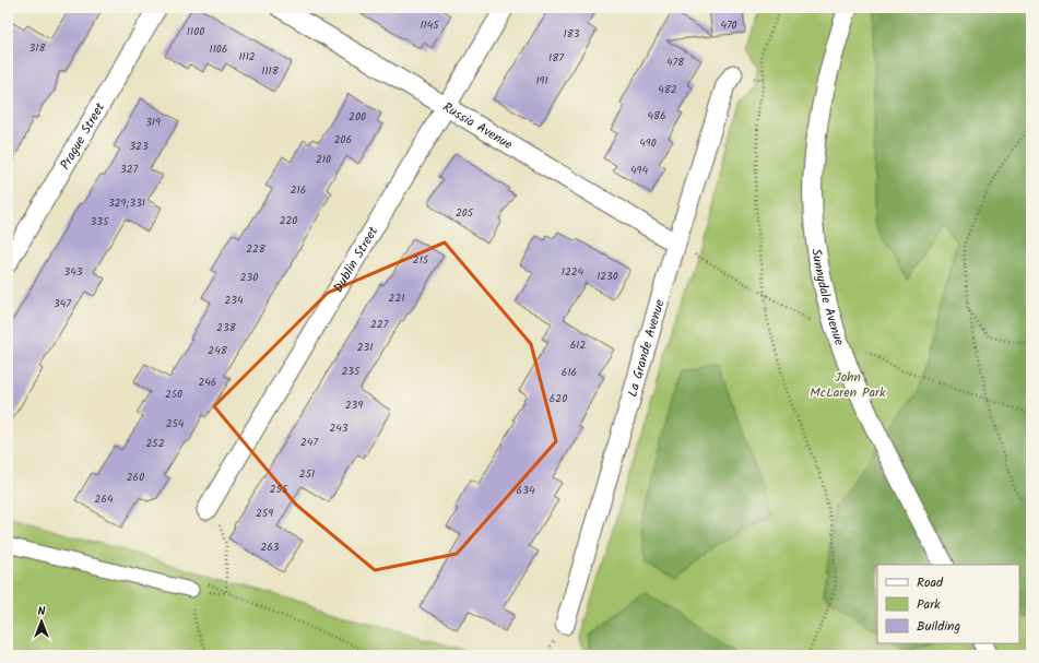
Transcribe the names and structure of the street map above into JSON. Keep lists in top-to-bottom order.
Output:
{
  "streets": {
    "street": [
      "Russia Avenue",
      "Prague Street",
      "Dublin Street",
      "Sunnydale Avenue",
      "La Grande Avenue"
    ]
  },
  "crossings": [
    ["Russia Avenue", "Dublin Street"],
    ["Russia Avenue", "La Grande Avenue"]
  ],
  "parks": ["John McLaren Park"],
  "house_numbers": [
    "1145",
    "470",
    "1100",
    "183",
    "318",
    "1106",
    "1112",
    "187",
    "478",
    "1118",
    "191",
    "482",
    "486",
    "200",
    "319",
    "206",
    "490",
    "323",
    "210",
    "327",
    "494",
    "216",
    "329;331",
    "205",
    "220",
    "335",
    "228",
    "215",
    "343",
    "1224",
    "1230",
    "230",
    "221",
    "234",
    "347",
    "227",
    "238",
    "612",
    "231",
    "248",
    "235",
    "616",
    "246",
    "250",
    "620",
    "239",
    "254",
    "243",
    "247",
    "252",
    "251",
    "260",
    "255",
    "634",
    "264",
    "259",
    "263"
  ],
  "legend": ["Road", "Park", "Building"],
  "north": "top"
}
